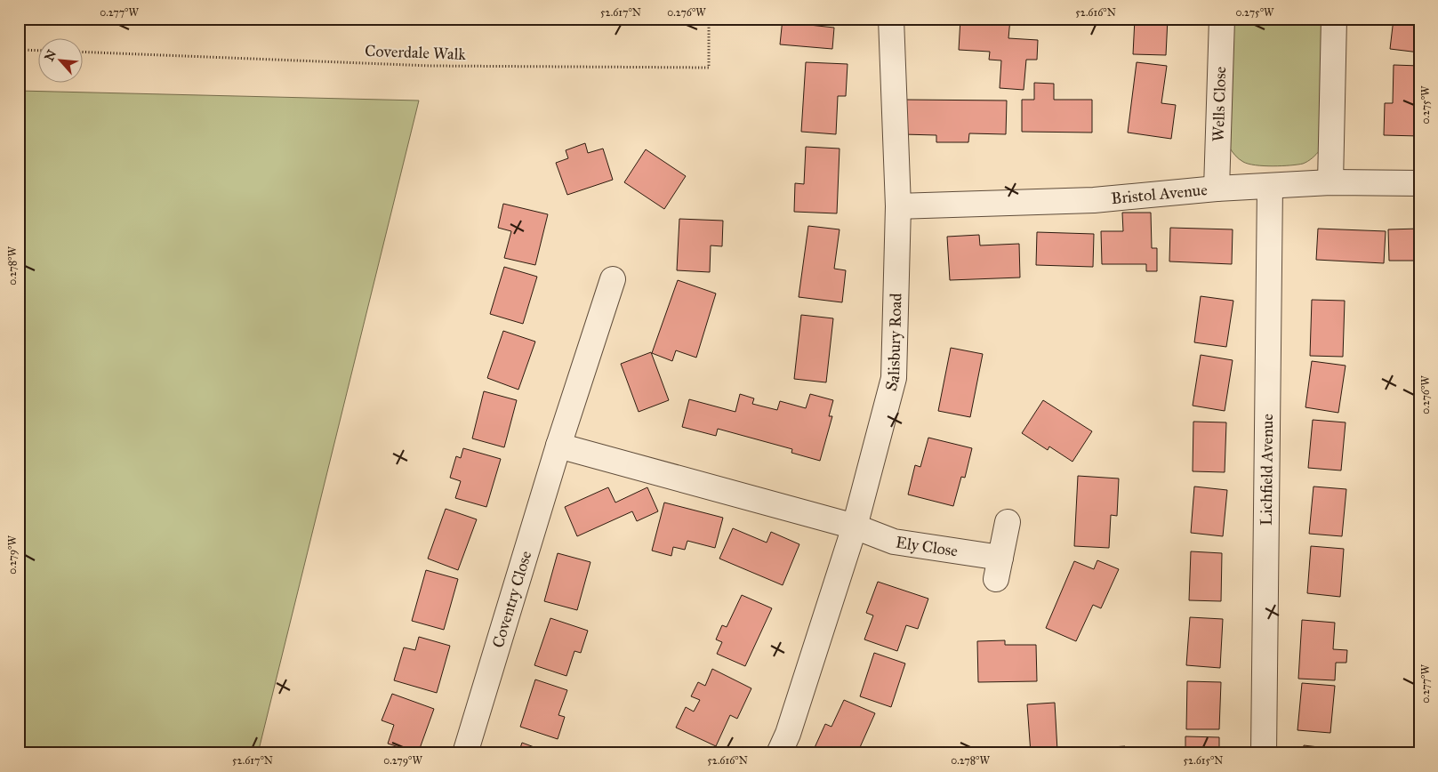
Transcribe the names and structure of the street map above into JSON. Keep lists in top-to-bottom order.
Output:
{
  "streets": {
    "street": [
      "Wells Close",
      "Bristol Avenue",
      "Salisbury Road",
      "Lichfield Avenue",
      "Ely Close",
      "Coventry Close"
    ],
    "path": ["Coverdale Walk"]
  },
  "crossings": [
    ["Wells Close", "Bristol Avenue"],
    ["Bristol Avenue", "Salisbury Road"],
    ["Bristol Avenue", "Lichfield Avenue"],
    ["Salisbury Road", "Ely Close"]
  ],
  "north": "top left",
  "coordinates": [
    "0.277°W",
    "52.617°N",
    "0.276°W",
    "52.616°N",
    "0.275°W",
    "0.278°W",
    "0.279°W",
    "52.615°N"
  ]
}
